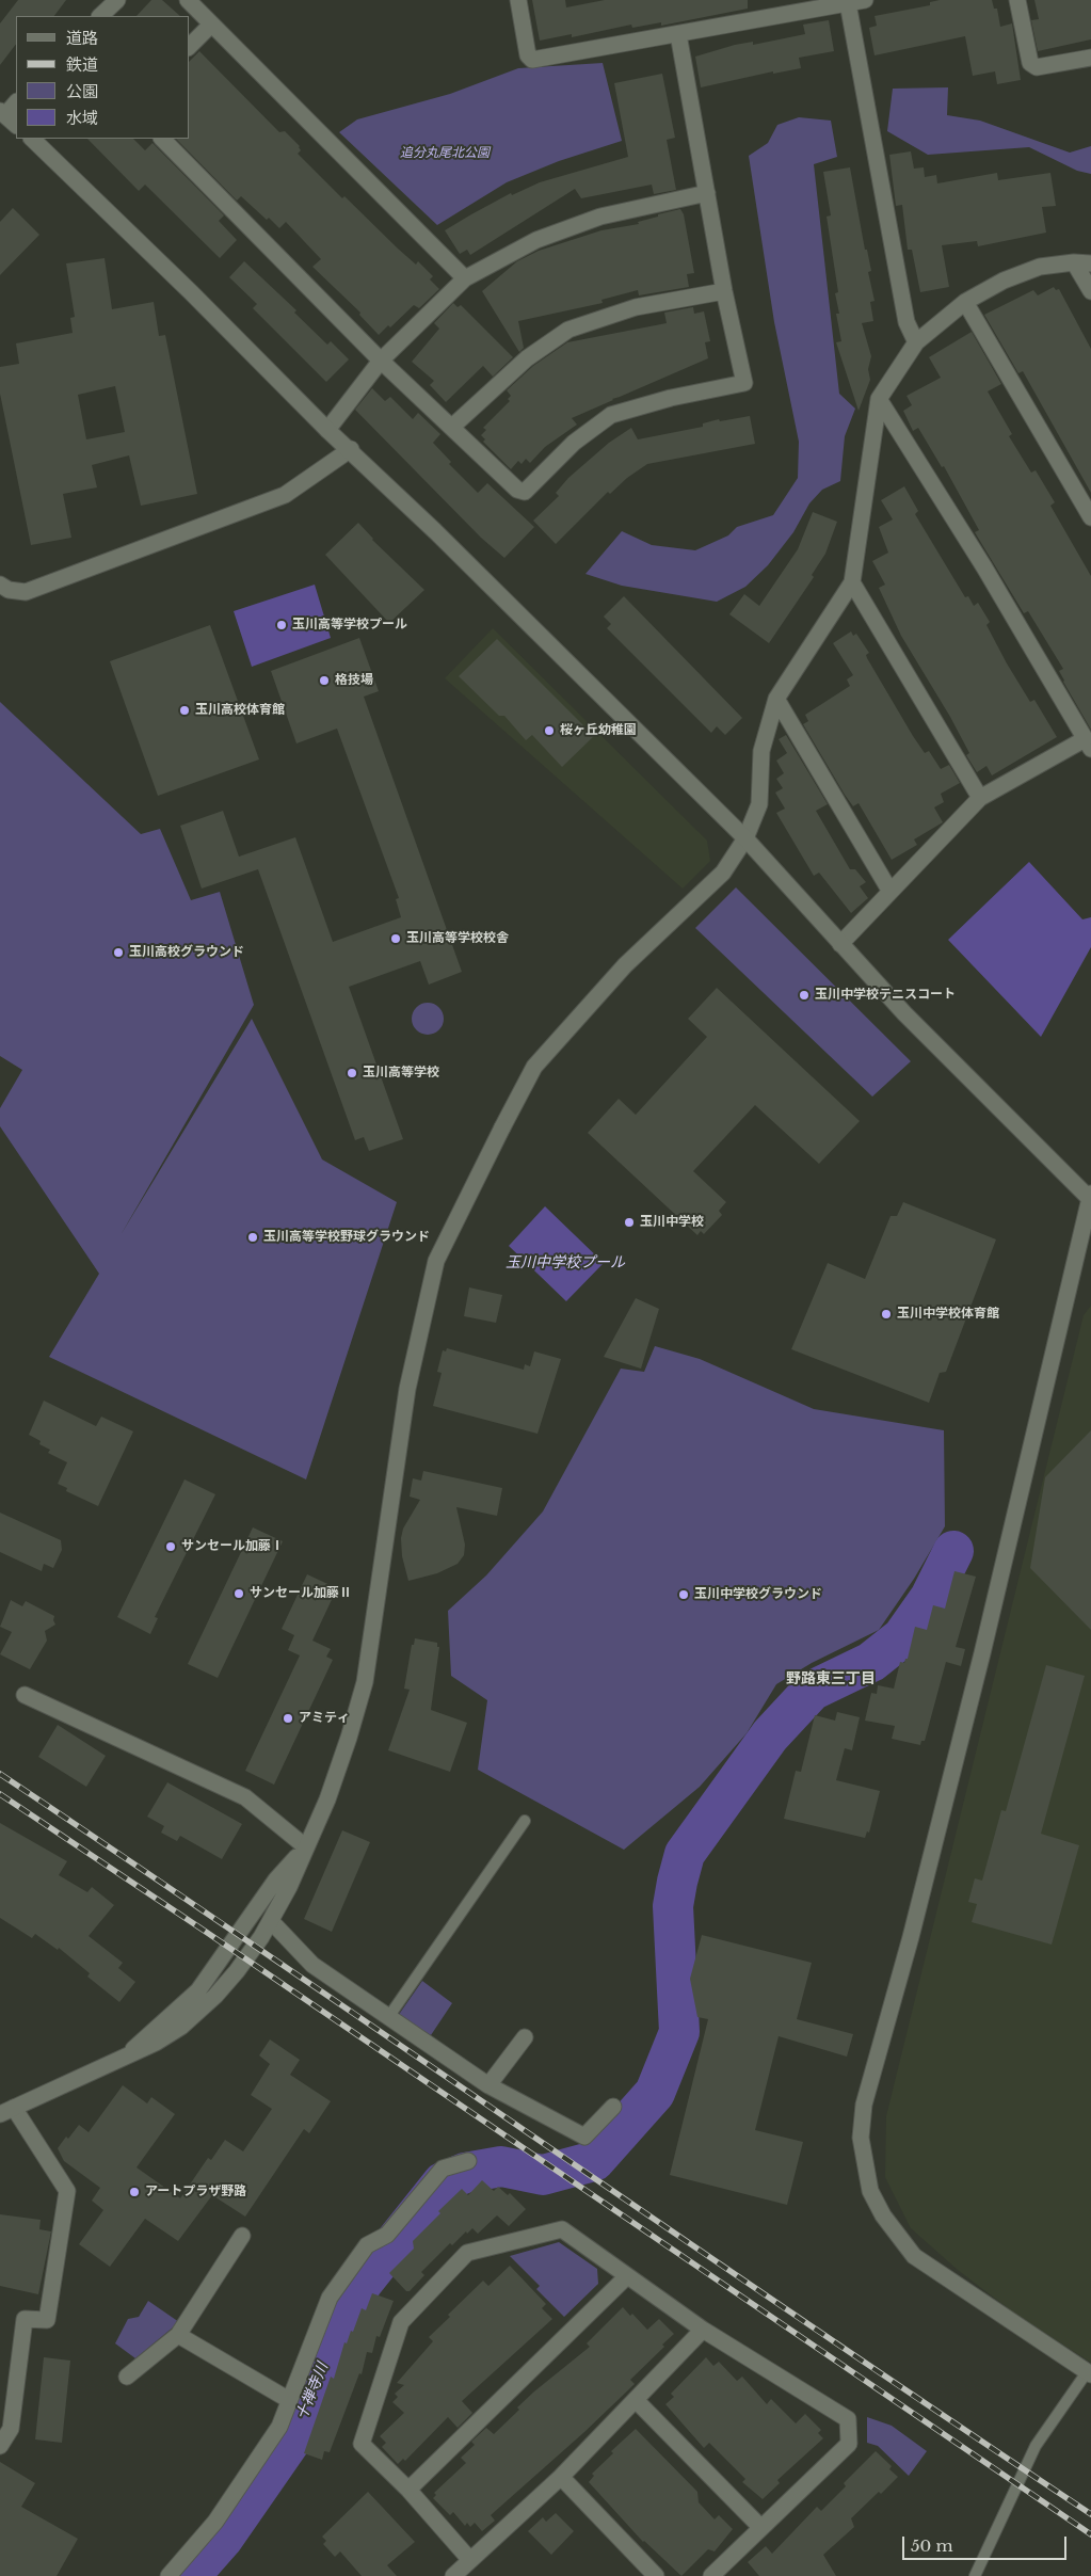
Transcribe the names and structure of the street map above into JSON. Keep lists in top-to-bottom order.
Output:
{
  "districts": ["野路東三丁目"],
  "water": ["玉川中学校プール", "十禅寺川"],
  "parks": ["追分丸尾北公園"],
  "places": [
    "玉川高等学校プール",
    "格技場",
    "玉川高校体育館",
    "桜ヶ丘幼稚園",
    "玉川高等学校校舎",
    "玉川高校グラウンド",
    "玉川中学校テニスコート",
    "玉川高等学校",
    "玉川中学校",
    "玉川高等学校野球グラウンド",
    "玉川中学校体育館",
    "サンセール加藤Ⅰ",
    "サンセール加藤Ⅱ",
    "玉川中学校グラウンド",
    "アミティ",
    "アートプラザ野路"
  ],
  "legend": [
    "道路",
    "鉄道",
    "公園",
    "水域"
  ],
  "scale_bar": "50 m"
}
